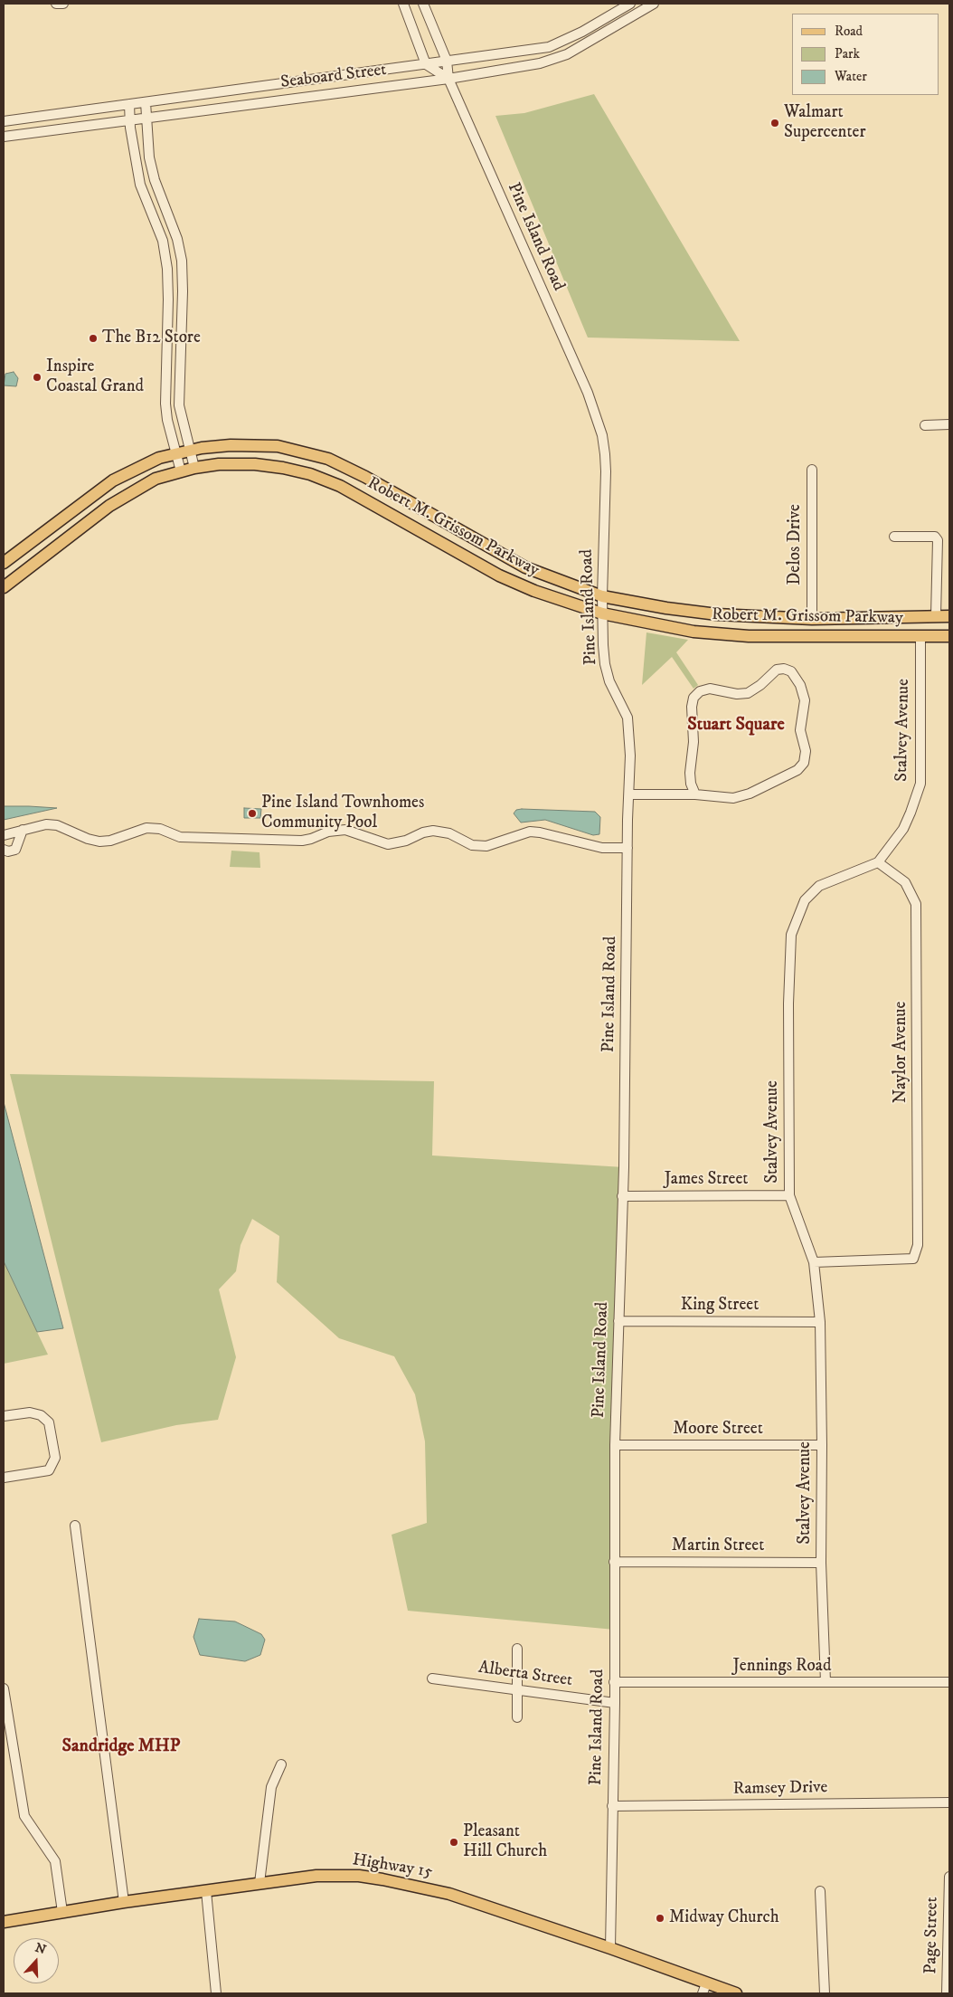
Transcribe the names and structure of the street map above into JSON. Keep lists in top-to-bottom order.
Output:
{
  "streets": {
    "main road": ["Robert M. Grissom Parkway", "Highway 15"],
    "street": [
      "Seaboard Street",
      "Pine Island Road",
      "Delos Drive",
      "Stalvey Avenue",
      "Naylor Avenue",
      "James Street",
      "King Street",
      "Moore Street",
      "Martin Street",
      "Jennings Road",
      "Alberta Street",
      "Ramsey Drive",
      "Page Street"
    ]
  },
  "crossings": [
    ["Seaboard Street", "Pine Island Road"],
    ["Pine Island Road", "Robert M. Grissom Parkway"],
    ["Pine Island Road", "James Street"],
    ["Pine Island Road", "King Street"],
    ["Pine Island Road", "Moore Street"],
    ["Pine Island Road", "Martin Street"],
    ["Pine Island Road", "Jennings Road"],
    ["Pine Island Road", "Alberta Street"],
    ["Pine Island Road", "Ramsey Drive"],
    ["Pine Island Road", "Highway 15"],
    ["Robert M. Grissom Parkway", "Delos Drive"],
    ["Robert M. Grissom Parkway", "Stalvey Avenue"],
    ["Stalvey Avenue", "Naylor Avenue"],
    ["Stalvey Avenue", "James Street"],
    ["Stalvey Avenue", "King Street"],
    ["Stalvey Avenue", "Moore Street"],
    ["Stalvey Avenue", "Martin Street"],
    ["Stalvey Avenue", "Jennings Road"]
  ],
  "districts": ["Stuart Square", "Sandridge MHP"],
  "places": [
    "Walmart Supercenter",
    "The B12 Store",
    "Inspire Coastal Grand",
    "Pine Island Townhomes Community Pool",
    "Pleasant Hill Church",
    "Midway Church"
  ],
  "legend": ["Road", "Park", "Water"],
  "north": "top"
}
